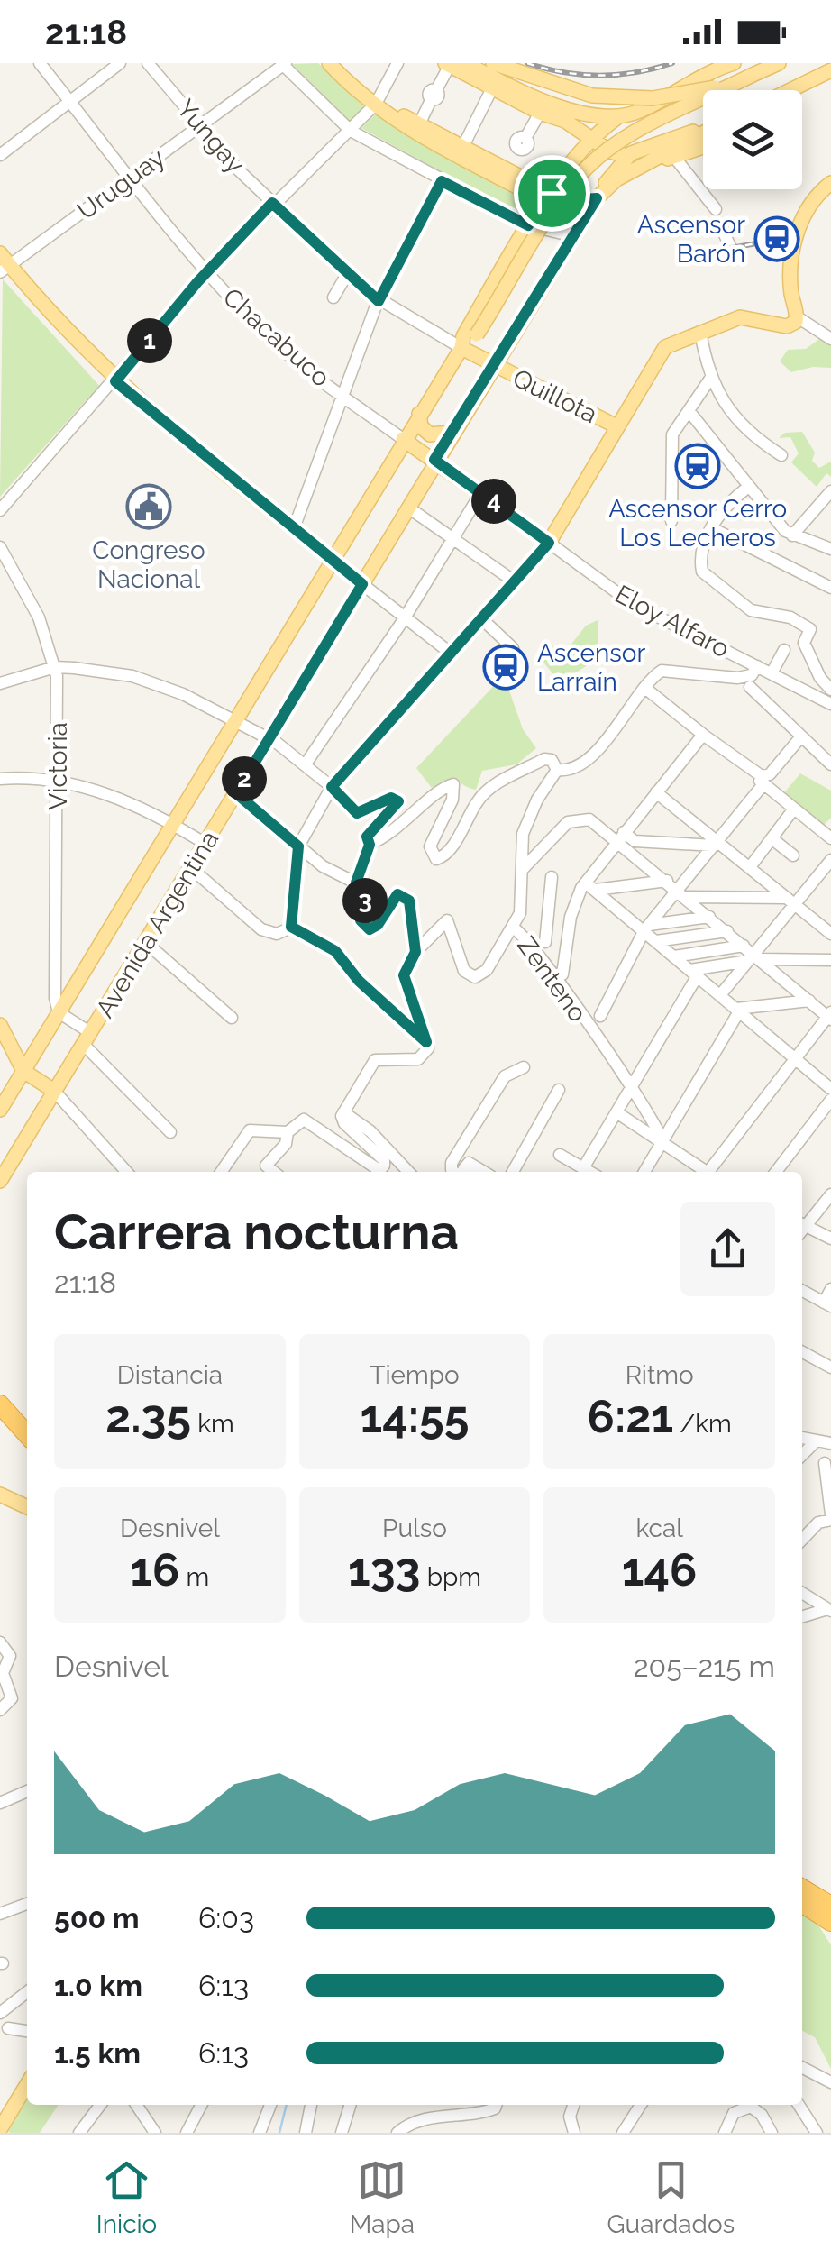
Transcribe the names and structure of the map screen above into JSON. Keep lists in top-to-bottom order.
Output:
{
  "streets": {
    "main road": [
      "Yungay",
      "Chacabuco",
      "Quillota",
      "Eloy Alfaro",
      "Avenida Argentina"
    ],
    "street": ["Uruguay", "Victoria", "Zenteno"]
  },
  "crossings": [
    ["Yungay", "Uruguay"],
    ["Yungay", "Quillota"],
    ["Yungay", "Avenida Argentina"],
    ["Uruguay", "Chacabuco"],
    ["Chacabuco", "Eloy Alfaro"],
    ["Chacabuco", "Avenida Argentina"],
    ["Quillota", "Avenida Argentina"],
    ["Eloy Alfaro", "Avenida Argentina"],
    ["Victoria", "Avenida Argentina"]
  ],
  "places": {
    "station": ["Ascensor Barón", "Ascensor Cerro Los Lecheros", "Ascensor Larraín"],
    "public building": ["Congreso Nacional"]
  },
  "page": {
    "status": "21:18",
    "pins": [
      "1",
      "4",
      "2",
      "3"
    ],
    "heading": ["Carrera nocturna", "21:18"],
    "stats": [
      ["Distancia", "2.35 km"],
      ["Tiempo", "14:55"],
      ["Ritmo", "6:21 /km"],
      ["Desnivel", "16 m"],
      ["Pulso", "133 bpm"],
      ["kcal", "146"]
    ],
    "chart": ["Desnivel", "205–215 m"],
    "list": [
      {
        "name": "500 m",
        "note": "6:03"
      },
      {
        "name": "1.0 km",
        "note": "6:13"
      },
      {
        "name": "1.5 km",
        "note": "6:13"
      }
    ],
    "tabs": ["Inicio", "Mapa", "Guardados"]
  }
}
